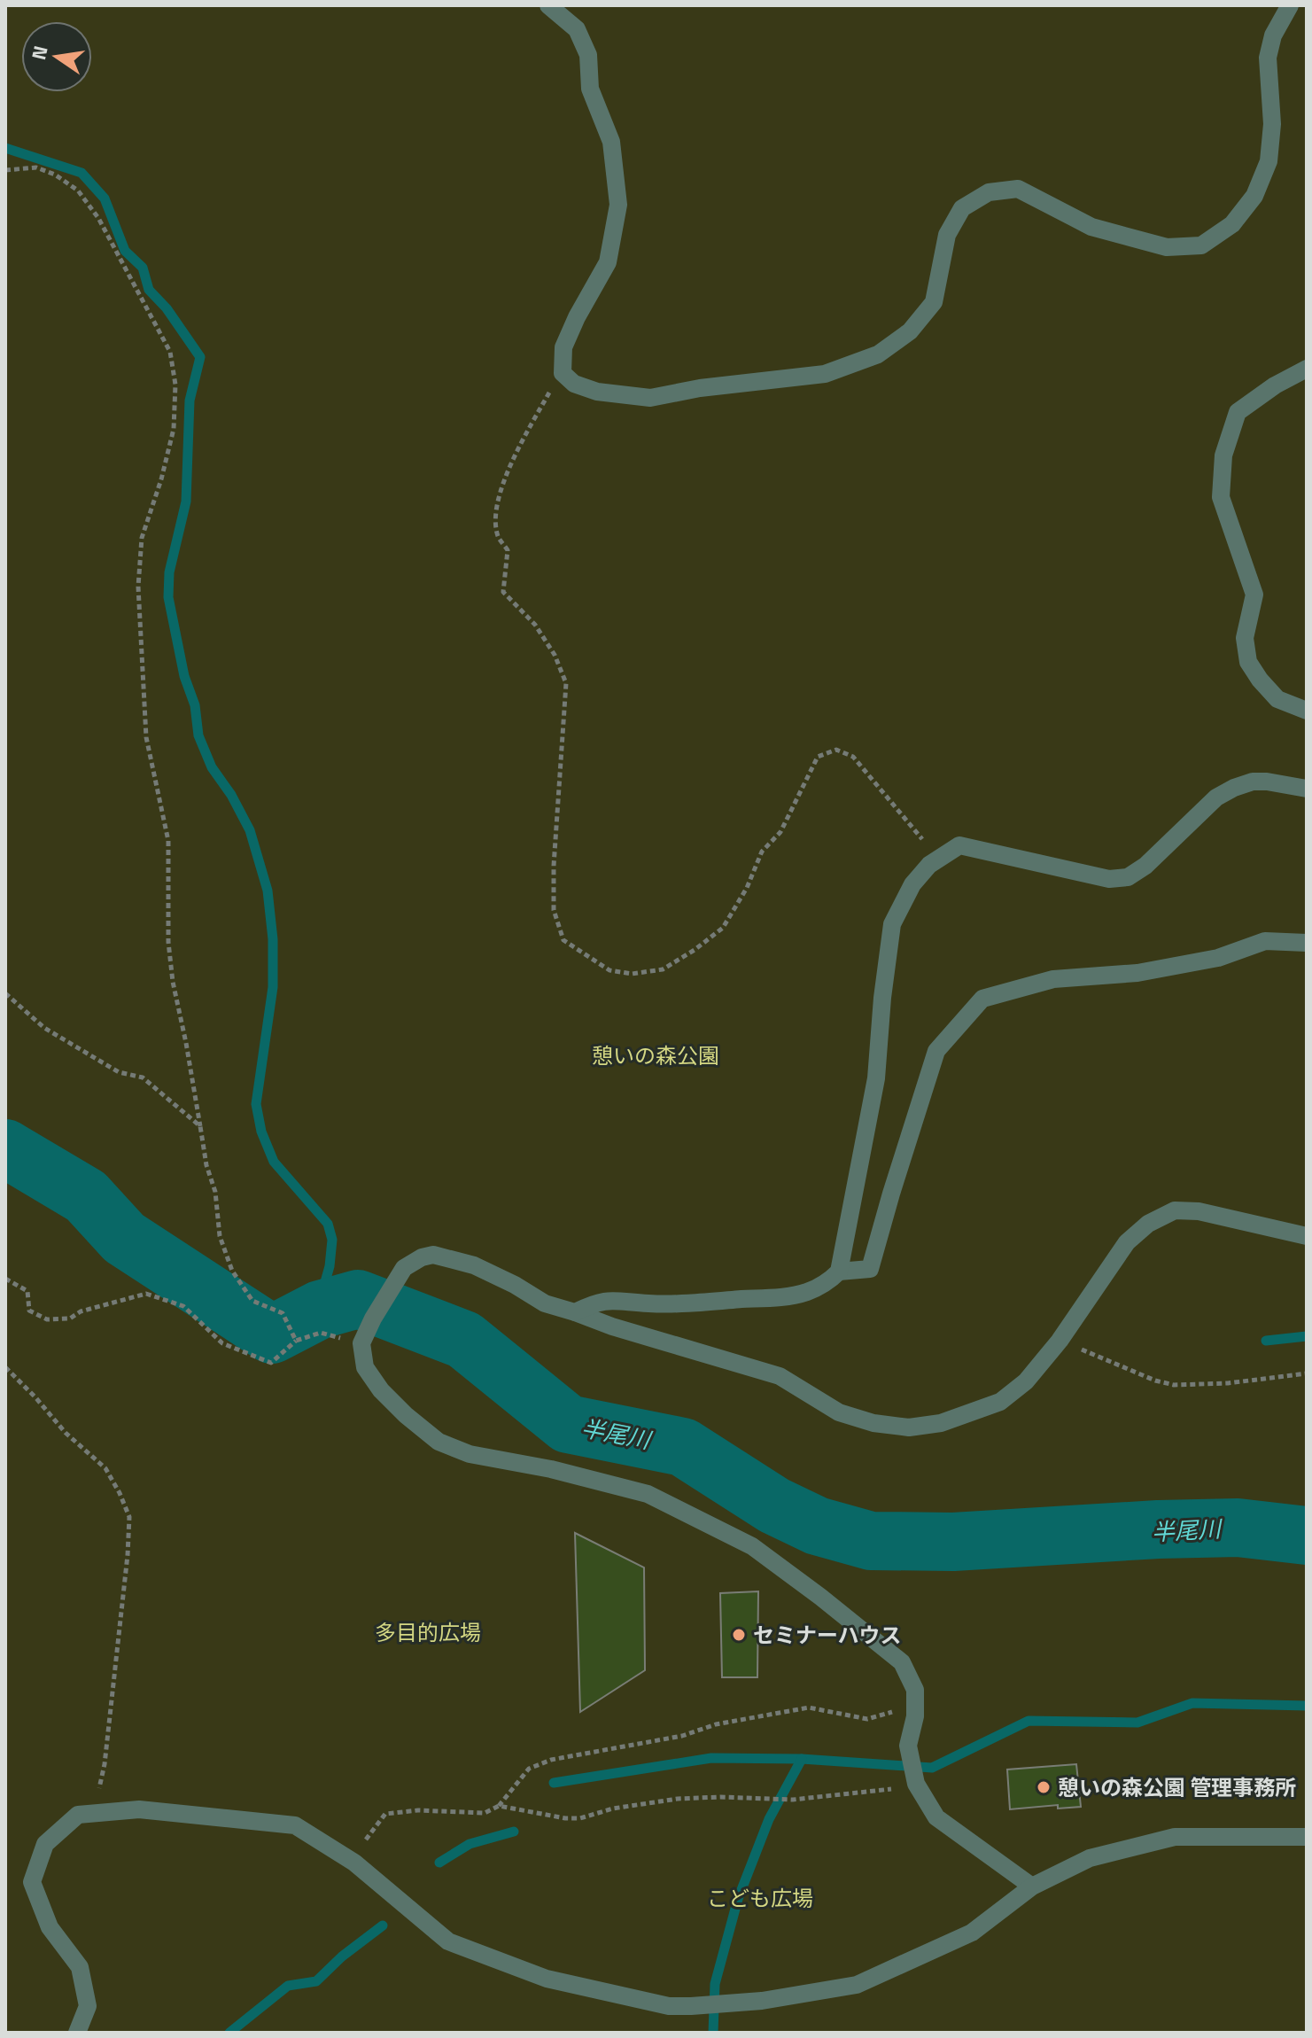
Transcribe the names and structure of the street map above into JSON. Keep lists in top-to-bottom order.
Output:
{
  "water": ["半尾川"],
  "parks": ["憩いの森公園", "多目的広場", "こども広場"],
  "places": ["セミナーハウス", "憩いの森公園 管理事務所"],
  "north": "left"
}
